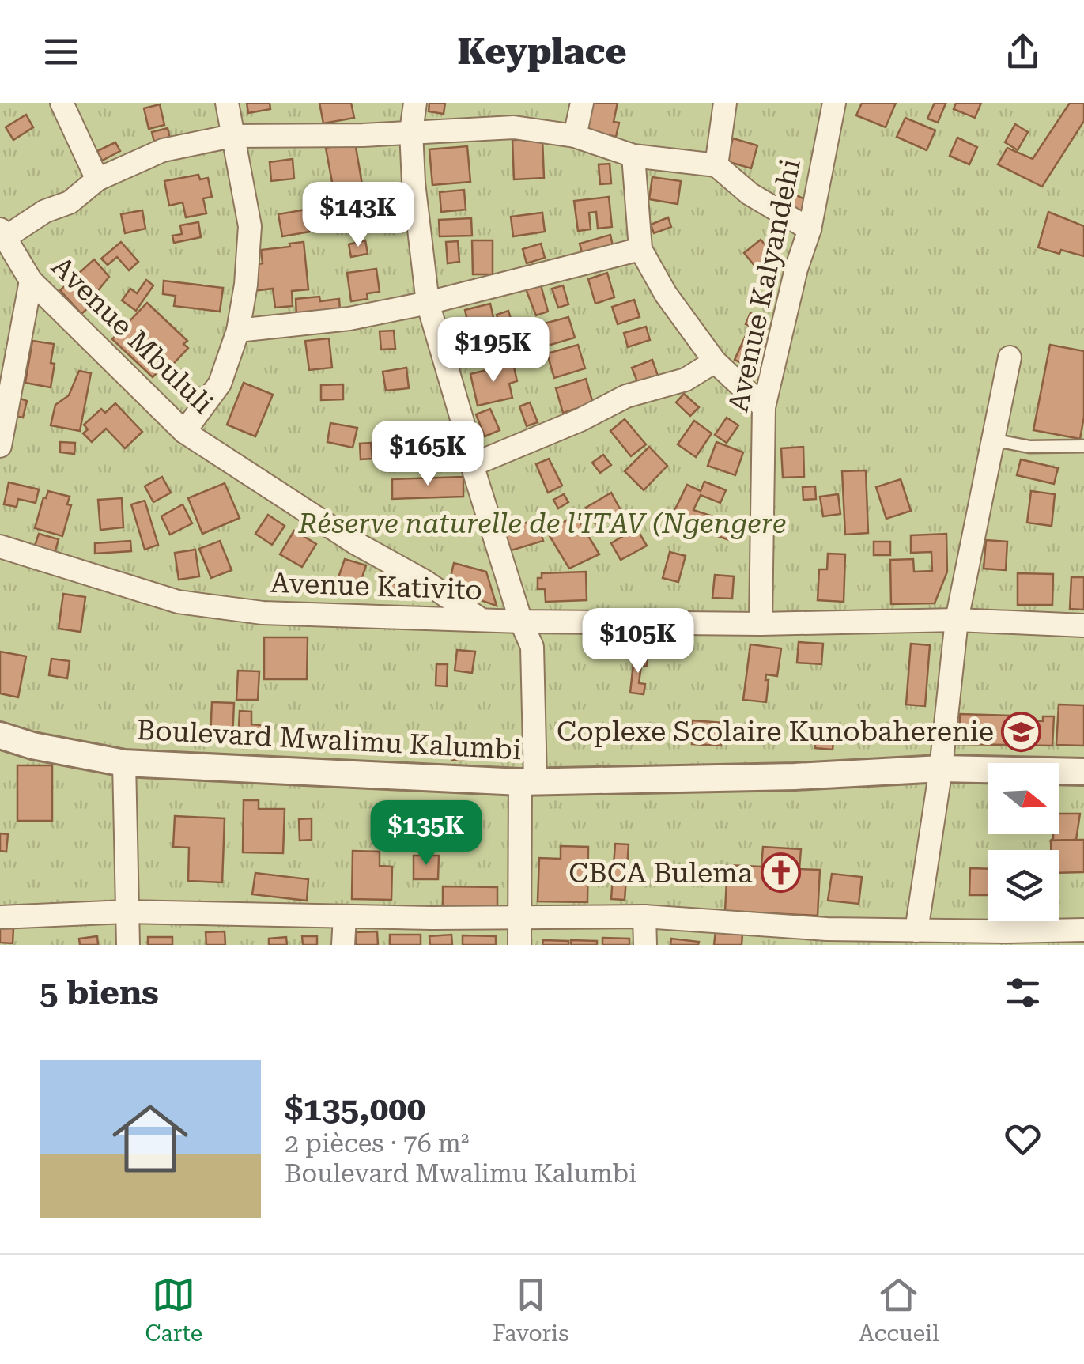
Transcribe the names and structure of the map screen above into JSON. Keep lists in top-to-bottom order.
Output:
{
  "streets": {
    "street": [
      "Avenue Kalyandehi",
      "Avenue Mbululi",
      "Avenue Kativito",
      "Boulevard Mwalimu Kalumbi"
    ]
  },
  "crossings": [
    ["Avenue Kalyandehi", "Avenue Kativito"],
    ["Avenue Mbululi", "Avenue Kativito"]
  ],
  "parks": ["Réserve naturelle de l'ITAV (Ngengere"],
  "places": {
    "school or university": ["Coplexe Scolaire Kunobaherenie"],
    "church": ["CBCA Bulema"]
  },
  "north": "right",
  "page": {
    "header": "Keyplace",
    "price": [
      "$143K",
      "$195K",
      "$165K",
      "$105K",
      "$135K"
    ],
    "heading": "5 biens",
    "list": [
      {
        "name": "$135,000",
        "note": "2 pièces · 76 m² · Boulevard Mwalimu Kalumbi"
      }
    ],
    "tabs": ["Carte", "Favoris", "Accueil"]
  }
}
